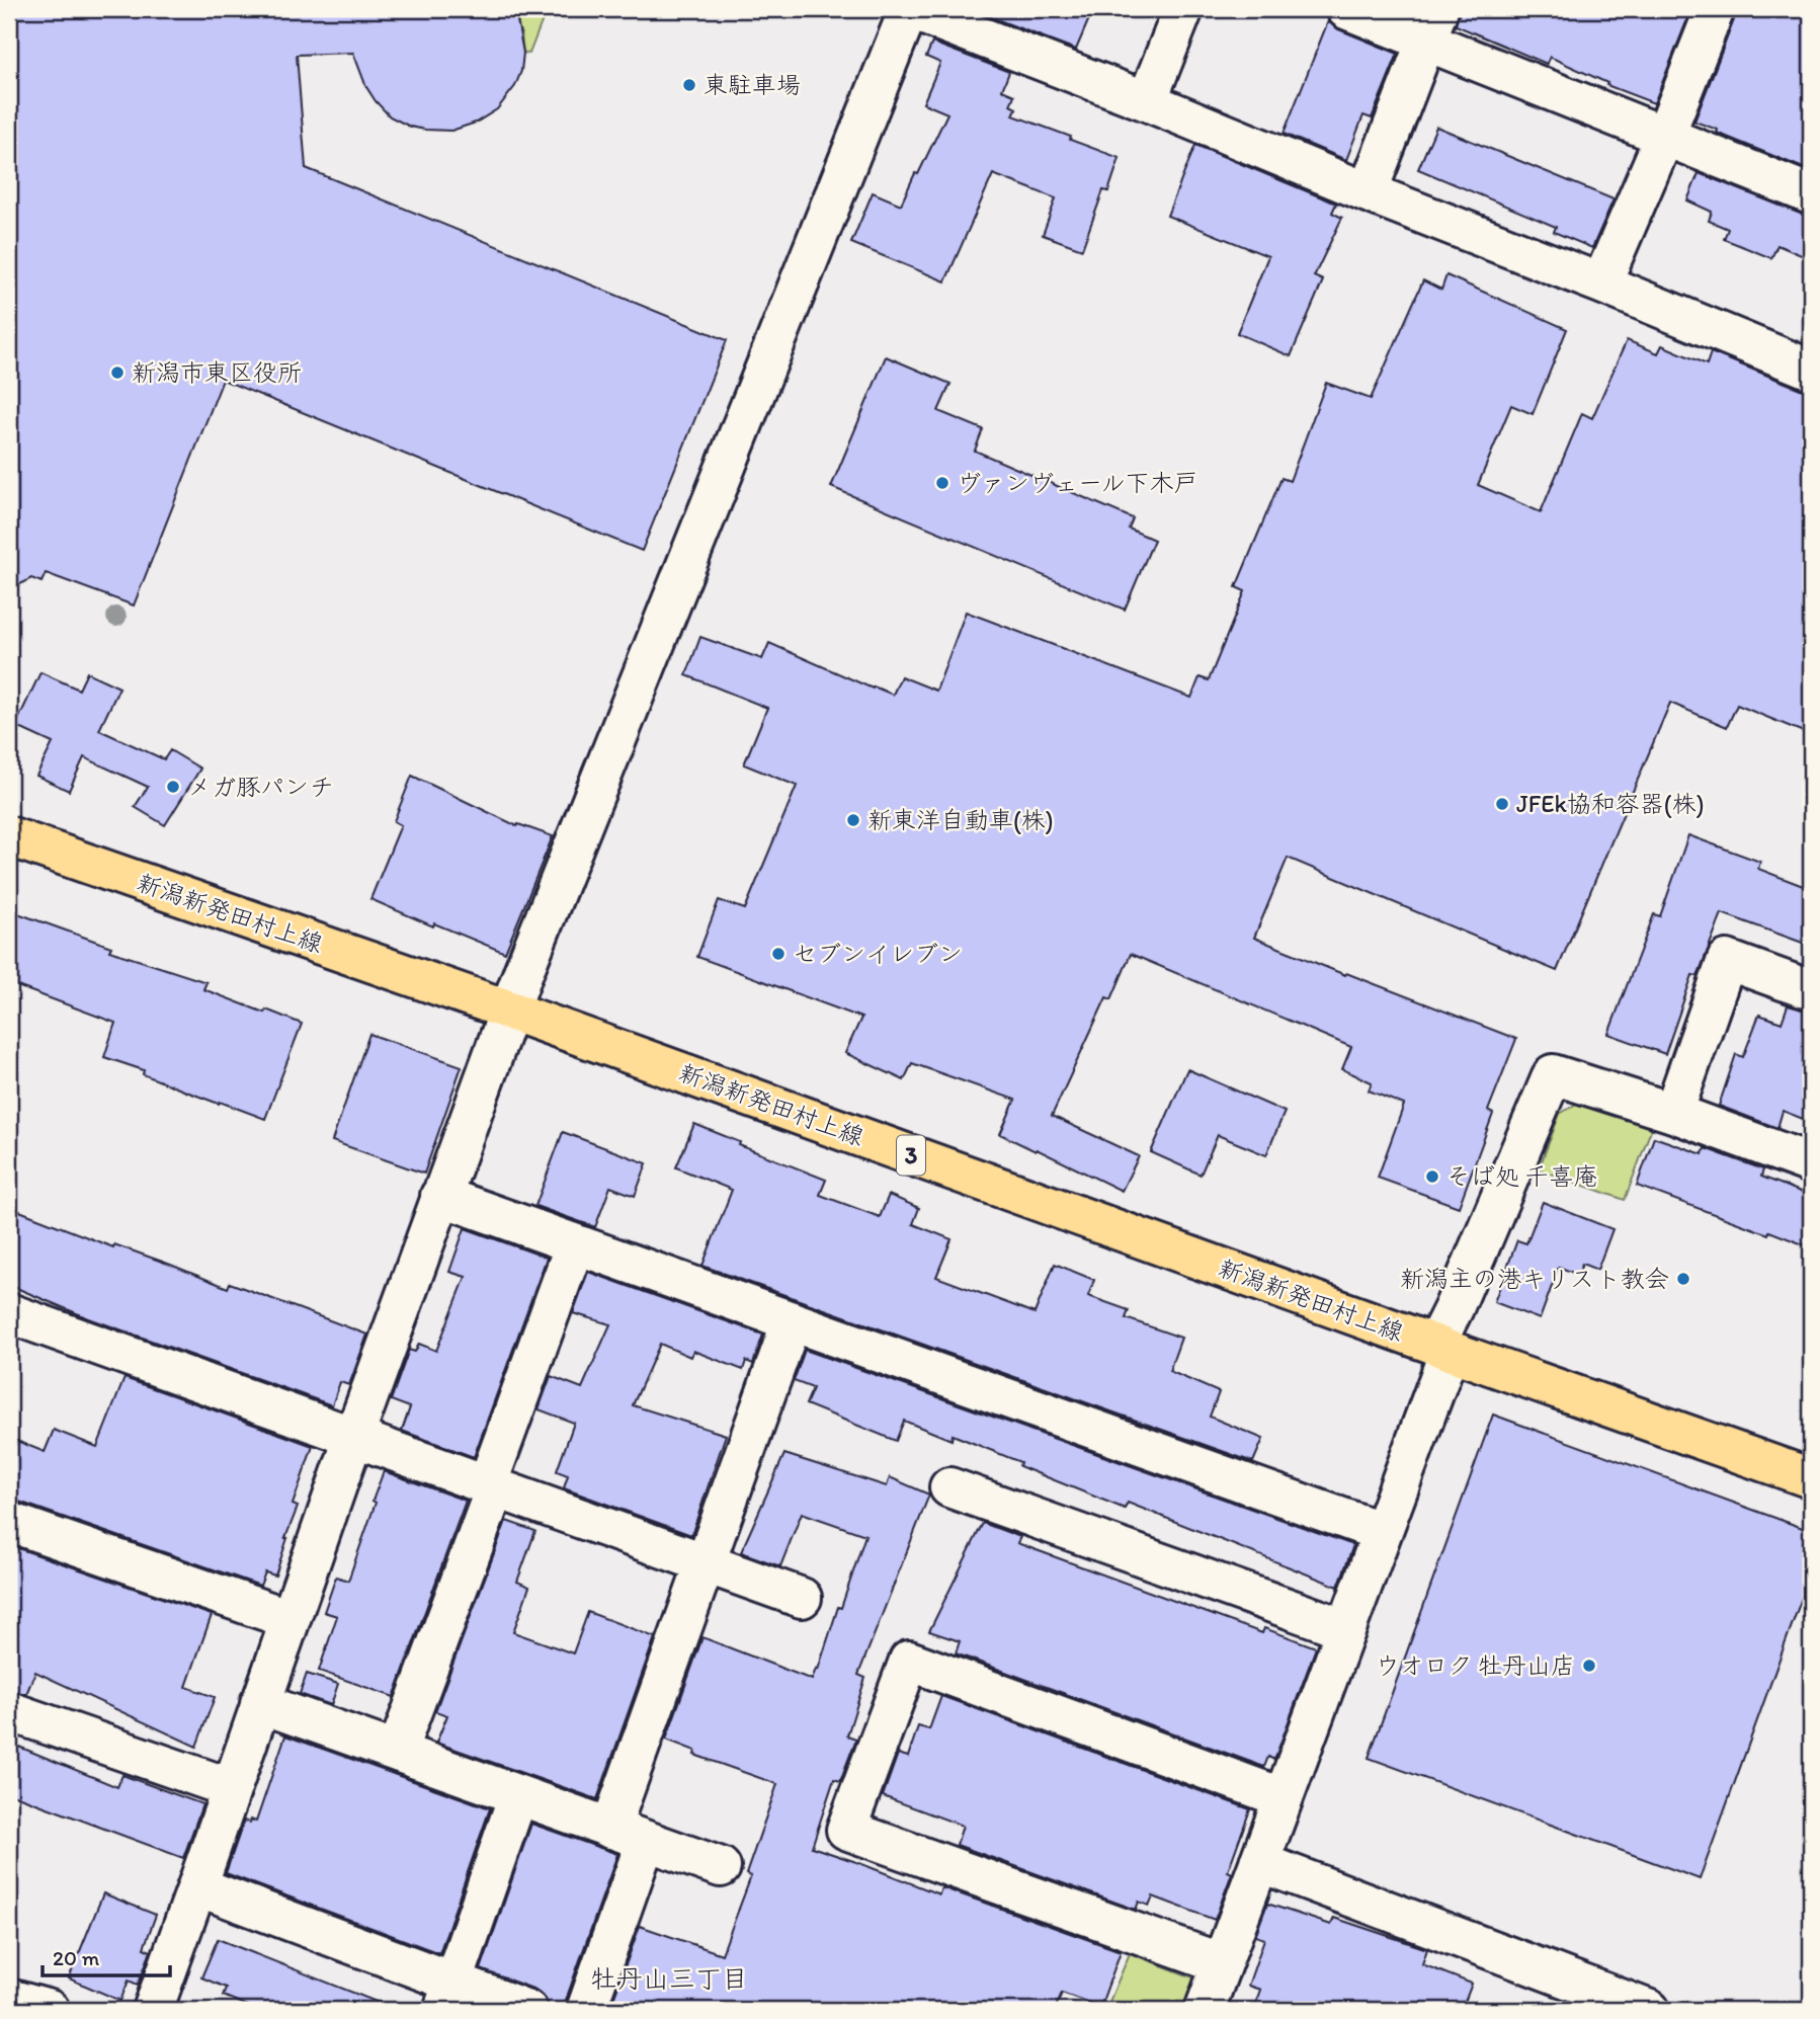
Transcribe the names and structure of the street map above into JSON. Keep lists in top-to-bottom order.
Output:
{
  "streets": {
    "main road": ["新潟新発田村上線", "3"]
  },
  "districts": ["牡丹山三丁目"],
  "places": [
    "東駐車場",
    "新潟市東区役所",
    "ヴァンヴェール下木戸",
    "メガ豚パンチ",
    "JFEk協和容器(株)",
    "新東洋自動車(株)",
    "セブンイレブン",
    "そば処 千喜庵",
    "新潟主の港キリスト教会",
    "ウオロク 牡丹山店"
  ],
  "scale_bar": "20 m"
}
